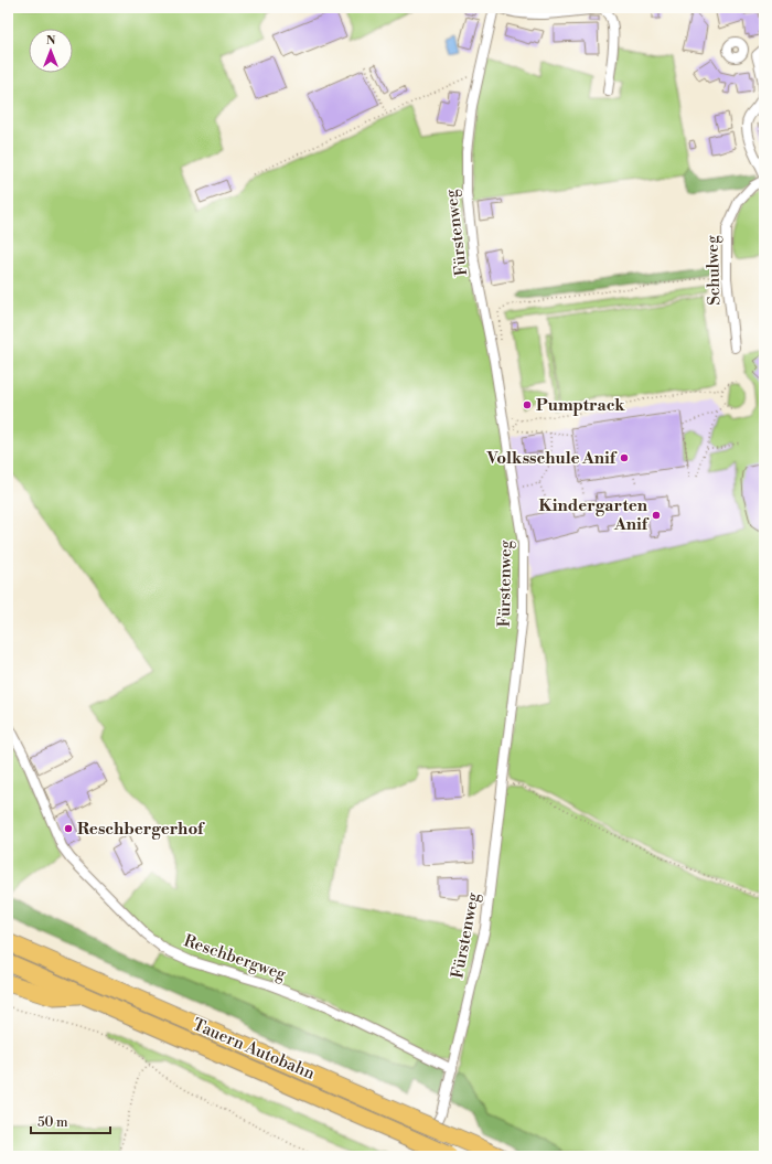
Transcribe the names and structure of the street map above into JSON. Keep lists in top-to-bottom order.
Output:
{
  "streets": {
    "highway": ["Tauern Autobahn"],
    "street": ["Fürstenweg", "Schulweg", "Reschbergweg"]
  },
  "crossings": [
    ["Fürstenweg", "Reschbergweg"]
  ],
  "places": [
    "Pumptrack",
    "Volksschule Anif",
    "Kindergarten Anif",
    "Reschbergerhof"
  ],
  "scale_bar": "50 m",
  "north": "top"
}
